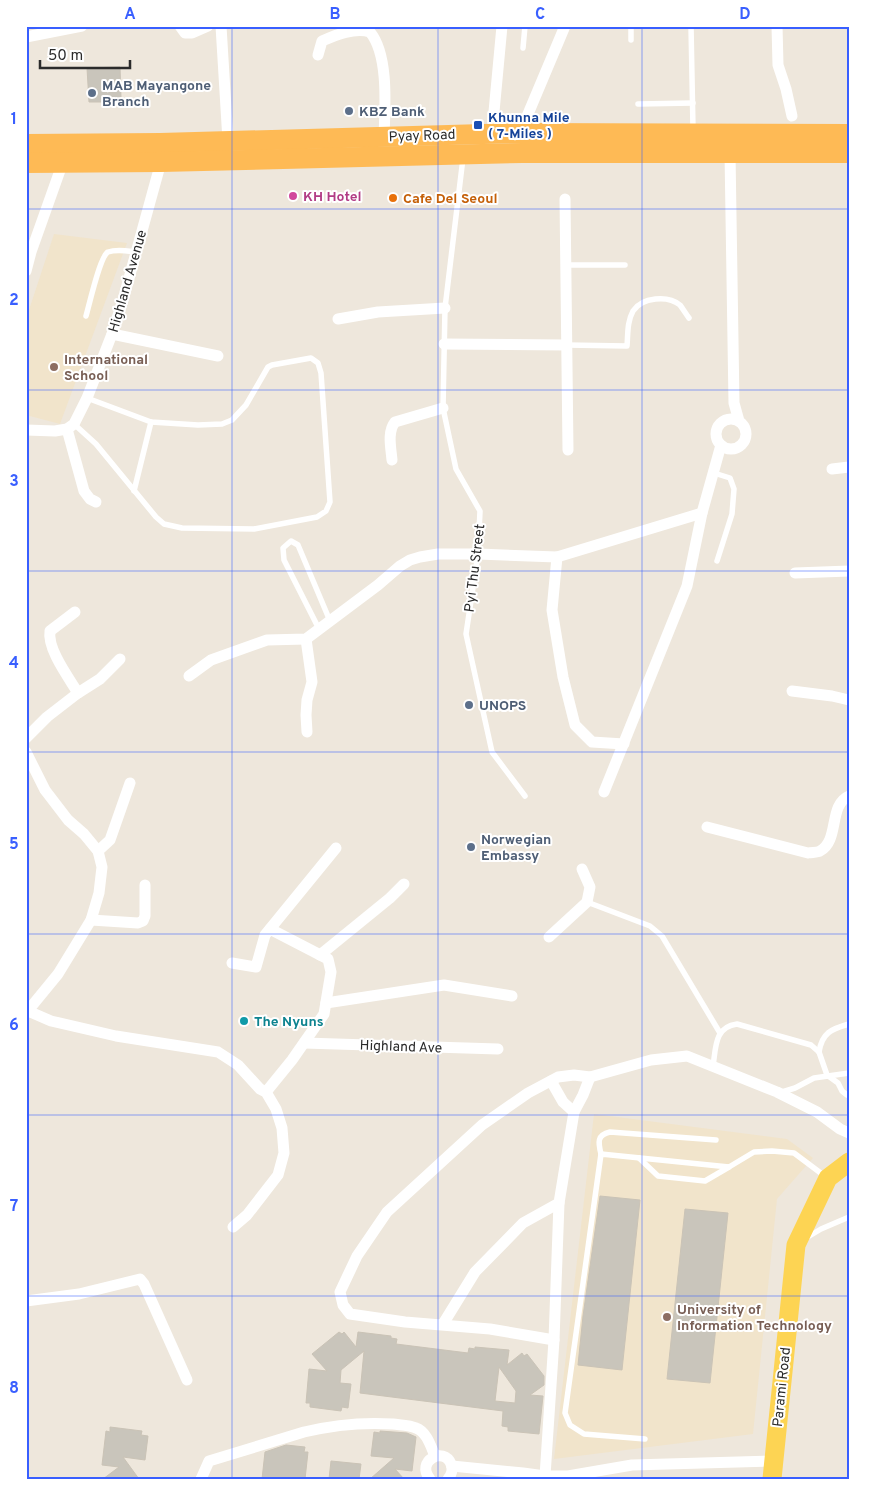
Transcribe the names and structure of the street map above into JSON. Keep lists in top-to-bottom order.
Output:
{
  "streets": {
    "highway": ["Pyay Road"],
    "main road": ["Parami Road"],
    "street": ["Highland Avenue", "Highland Ave"],
    "lane": ["Pyi Thu Street"]
  },
  "crossings": [
    ["Pyay Road", "Highland Avenue"],
    ["Pyay Road", "Pyi Thu Street"]
  ],
  "places": {
    "other": [
      "MAB Mayangone Branch",
      "KBZ Bank",
      "KH Hotel",
      "Cafe Del Seoul",
      "International School",
      "UNOPS",
      "Norwegian Embassy",
      "The Nyuns",
      "University of Information Technology"
    ],
    "transit": ["Khunna Mile ( 7-Miles )"]
  },
  "scale_bar": "50 m",
  "grid": {
    "columns": [
      "A",
      "B",
      "C",
      "D"
    ],
    "rows": [
      "1",
      "2",
      "3",
      "4",
      "5",
      "6",
      "7",
      "8"
    ]
  }
}
